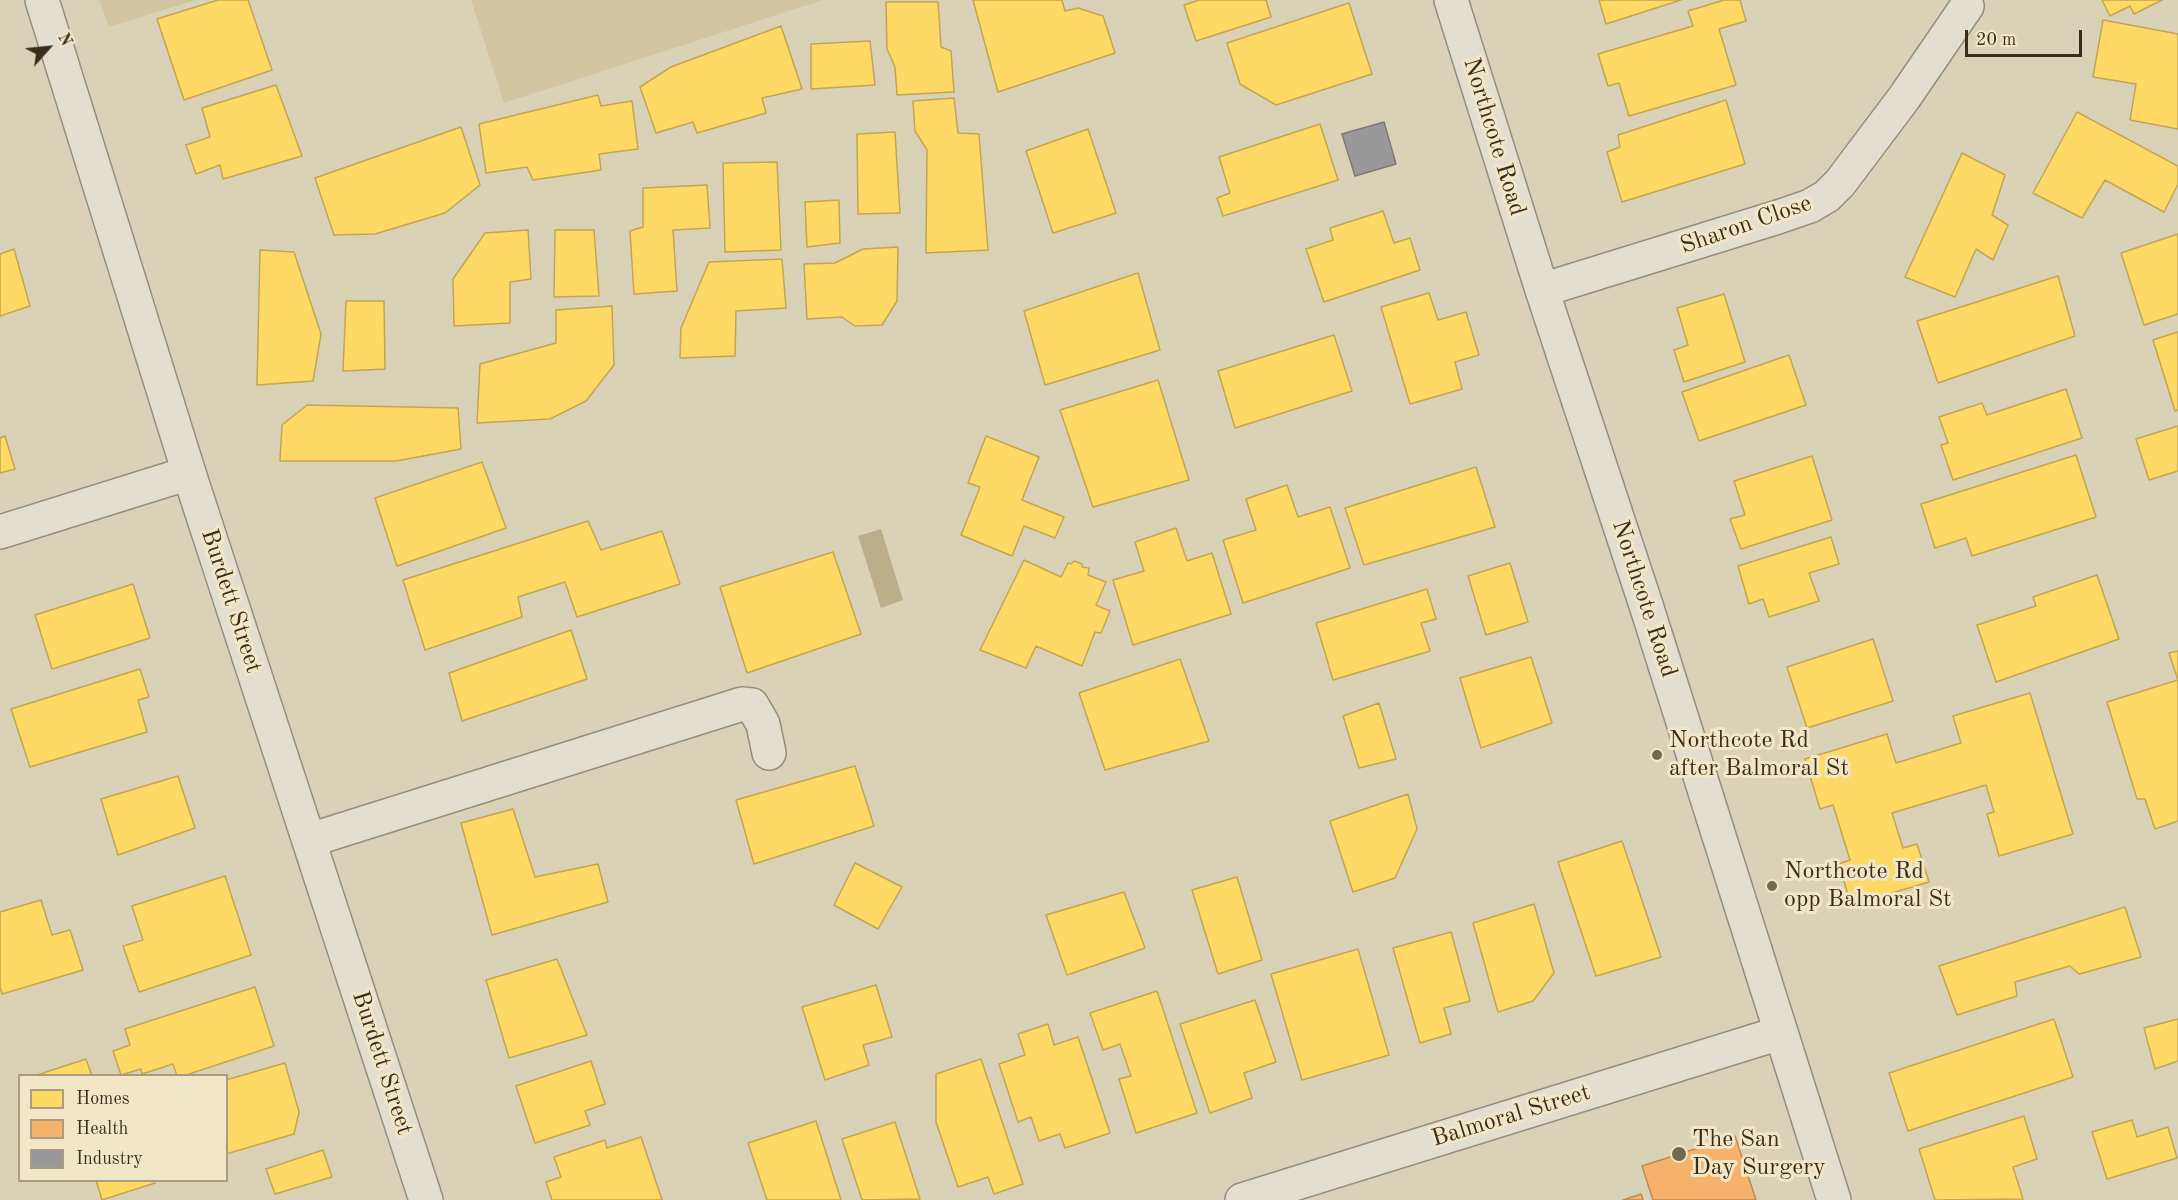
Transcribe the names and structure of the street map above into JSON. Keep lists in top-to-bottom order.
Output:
{
  "streets": {
    "street": [
      "Northcote Road",
      "Sharon Close",
      "Burdett Street",
      "Balmoral Street"
    ]
  },
  "crossings": [
    ["Northcote Road", "Sharon Close"],
    ["Northcote Road", "Balmoral Street"]
  ],
  "places": ["Northcote Rd after Balmoral St", "Northcote Rd opp Balmoral St", "The San Day Surgery"],
  "legend": ["Homes", "Health", "Industry"],
  "scale_bar": "20 m",
  "north": "top right"
}
